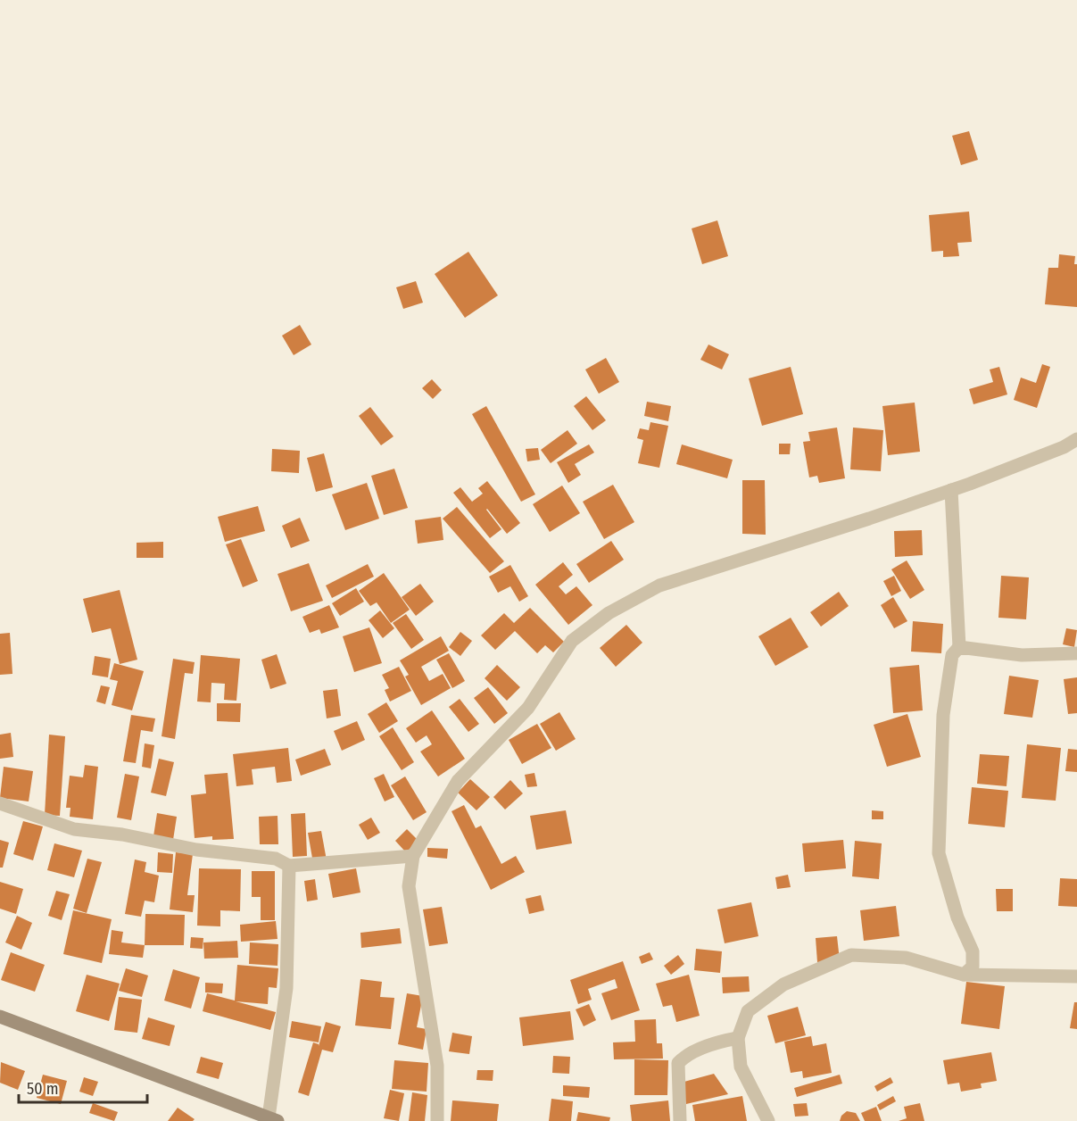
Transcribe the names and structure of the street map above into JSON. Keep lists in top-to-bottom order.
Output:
{
  "scale_bar": "50 m"
}
